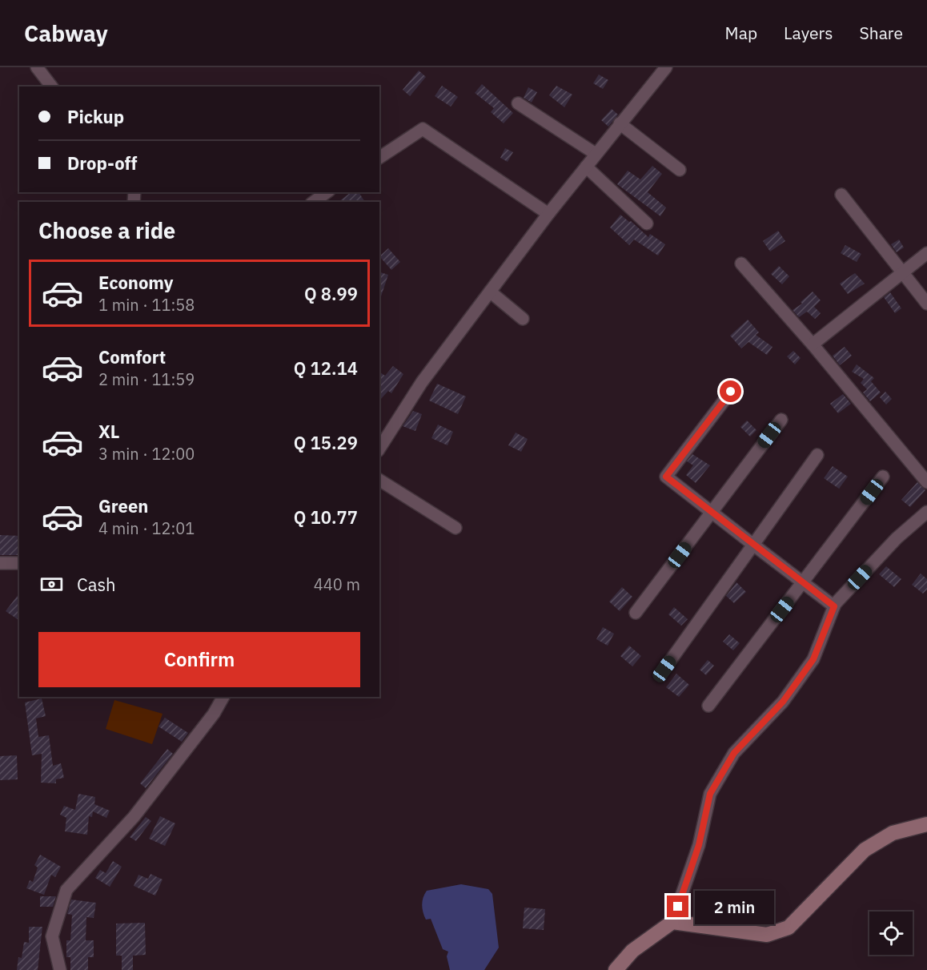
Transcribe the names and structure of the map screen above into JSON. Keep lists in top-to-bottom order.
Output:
{
  "page": {
    "header": "Cabway",
    "nav": ["Map", "Layers", "Share"],
    "banner": ["Pickup", "Drop-off"],
    "heading": "Choose a ride",
    "list": [
      {
        "name": "Economy",
        "note": "1 min · 11:58",
        "value": "Q 8.99"
      },
      {
        "name": "Comfort",
        "note": "2 min · 11:59",
        "value": "Q 12.14"
      },
      {
        "name": "XL",
        "note": "3 min · 12:00",
        "value": "Q 15.29"
      },
      {
        "name": "Green",
        "note": "4 min · 12:01",
        "value": "Q 10.77"
      }
    ],
    "pay": ["Cash", "440 m"],
    "buttons": "Confirm",
    "bubble": "2 min"
  }
}
